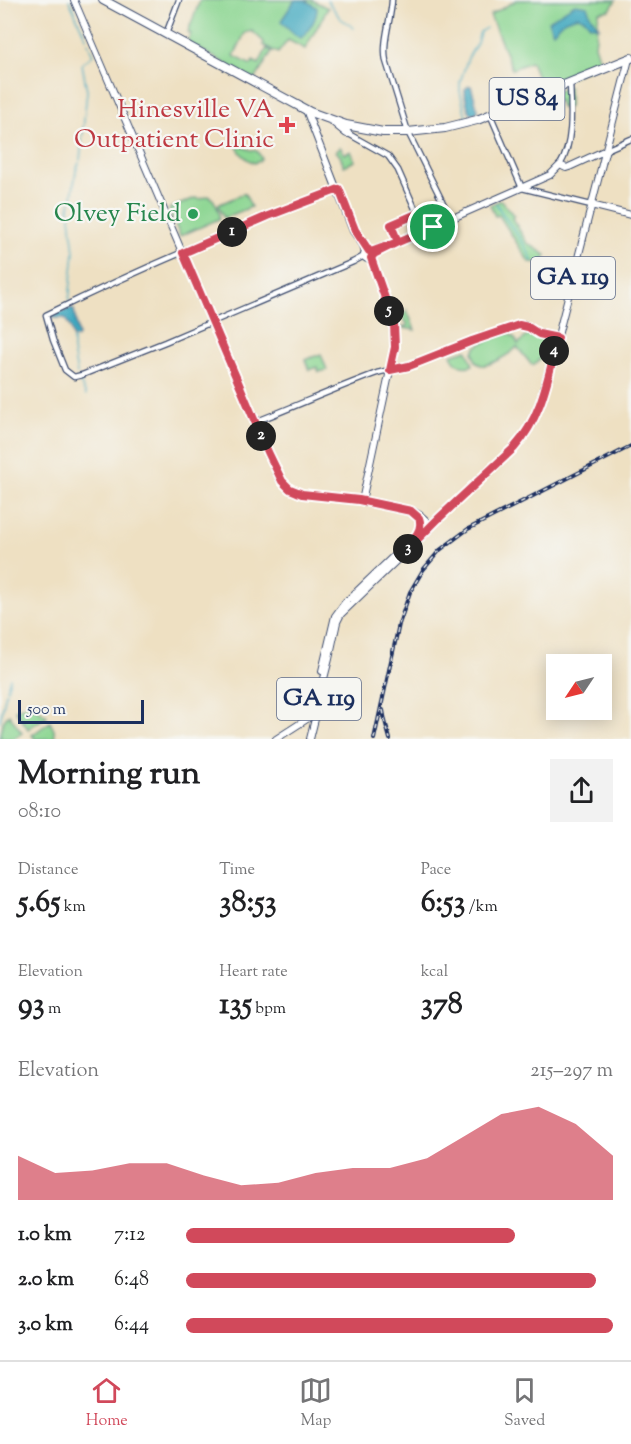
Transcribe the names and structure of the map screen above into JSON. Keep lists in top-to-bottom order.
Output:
{
  "streets": {
    "highway": ["US 84"],
    "main road": ["GA 119"]
  },
  "places": {
    "health": ["Hinesville VA Outpatient Clinic"],
    "other": ["Olvey Field"]
  },
  "scale_bar": "500 m",
  "north": "bottom left",
  "page": {
    "pins": [
      "1",
      "5",
      "4",
      "2",
      "3"
    ],
    "scale": "500 m",
    "heading": ["Morning run", "08:10"],
    "stats": [
      ["Distance", "5.65 km"],
      ["Time", "38:53"],
      ["Pace", "6:53 /km"],
      ["Elevation", "93 m"],
      ["Heart rate", "135 bpm"],
      ["kcal", "378"]
    ],
    "chart": ["Elevation", "215–297 m"],
    "list": [
      {
        "name": "1.0 km",
        "note": "7:12"
      },
      {
        "name": "2.0 km",
        "note": "6:48"
      },
      {
        "name": "3.0 km",
        "note": "6:44"
      }
    ],
    "tabs": ["Home", "Map", "Saved"]
  }
}
